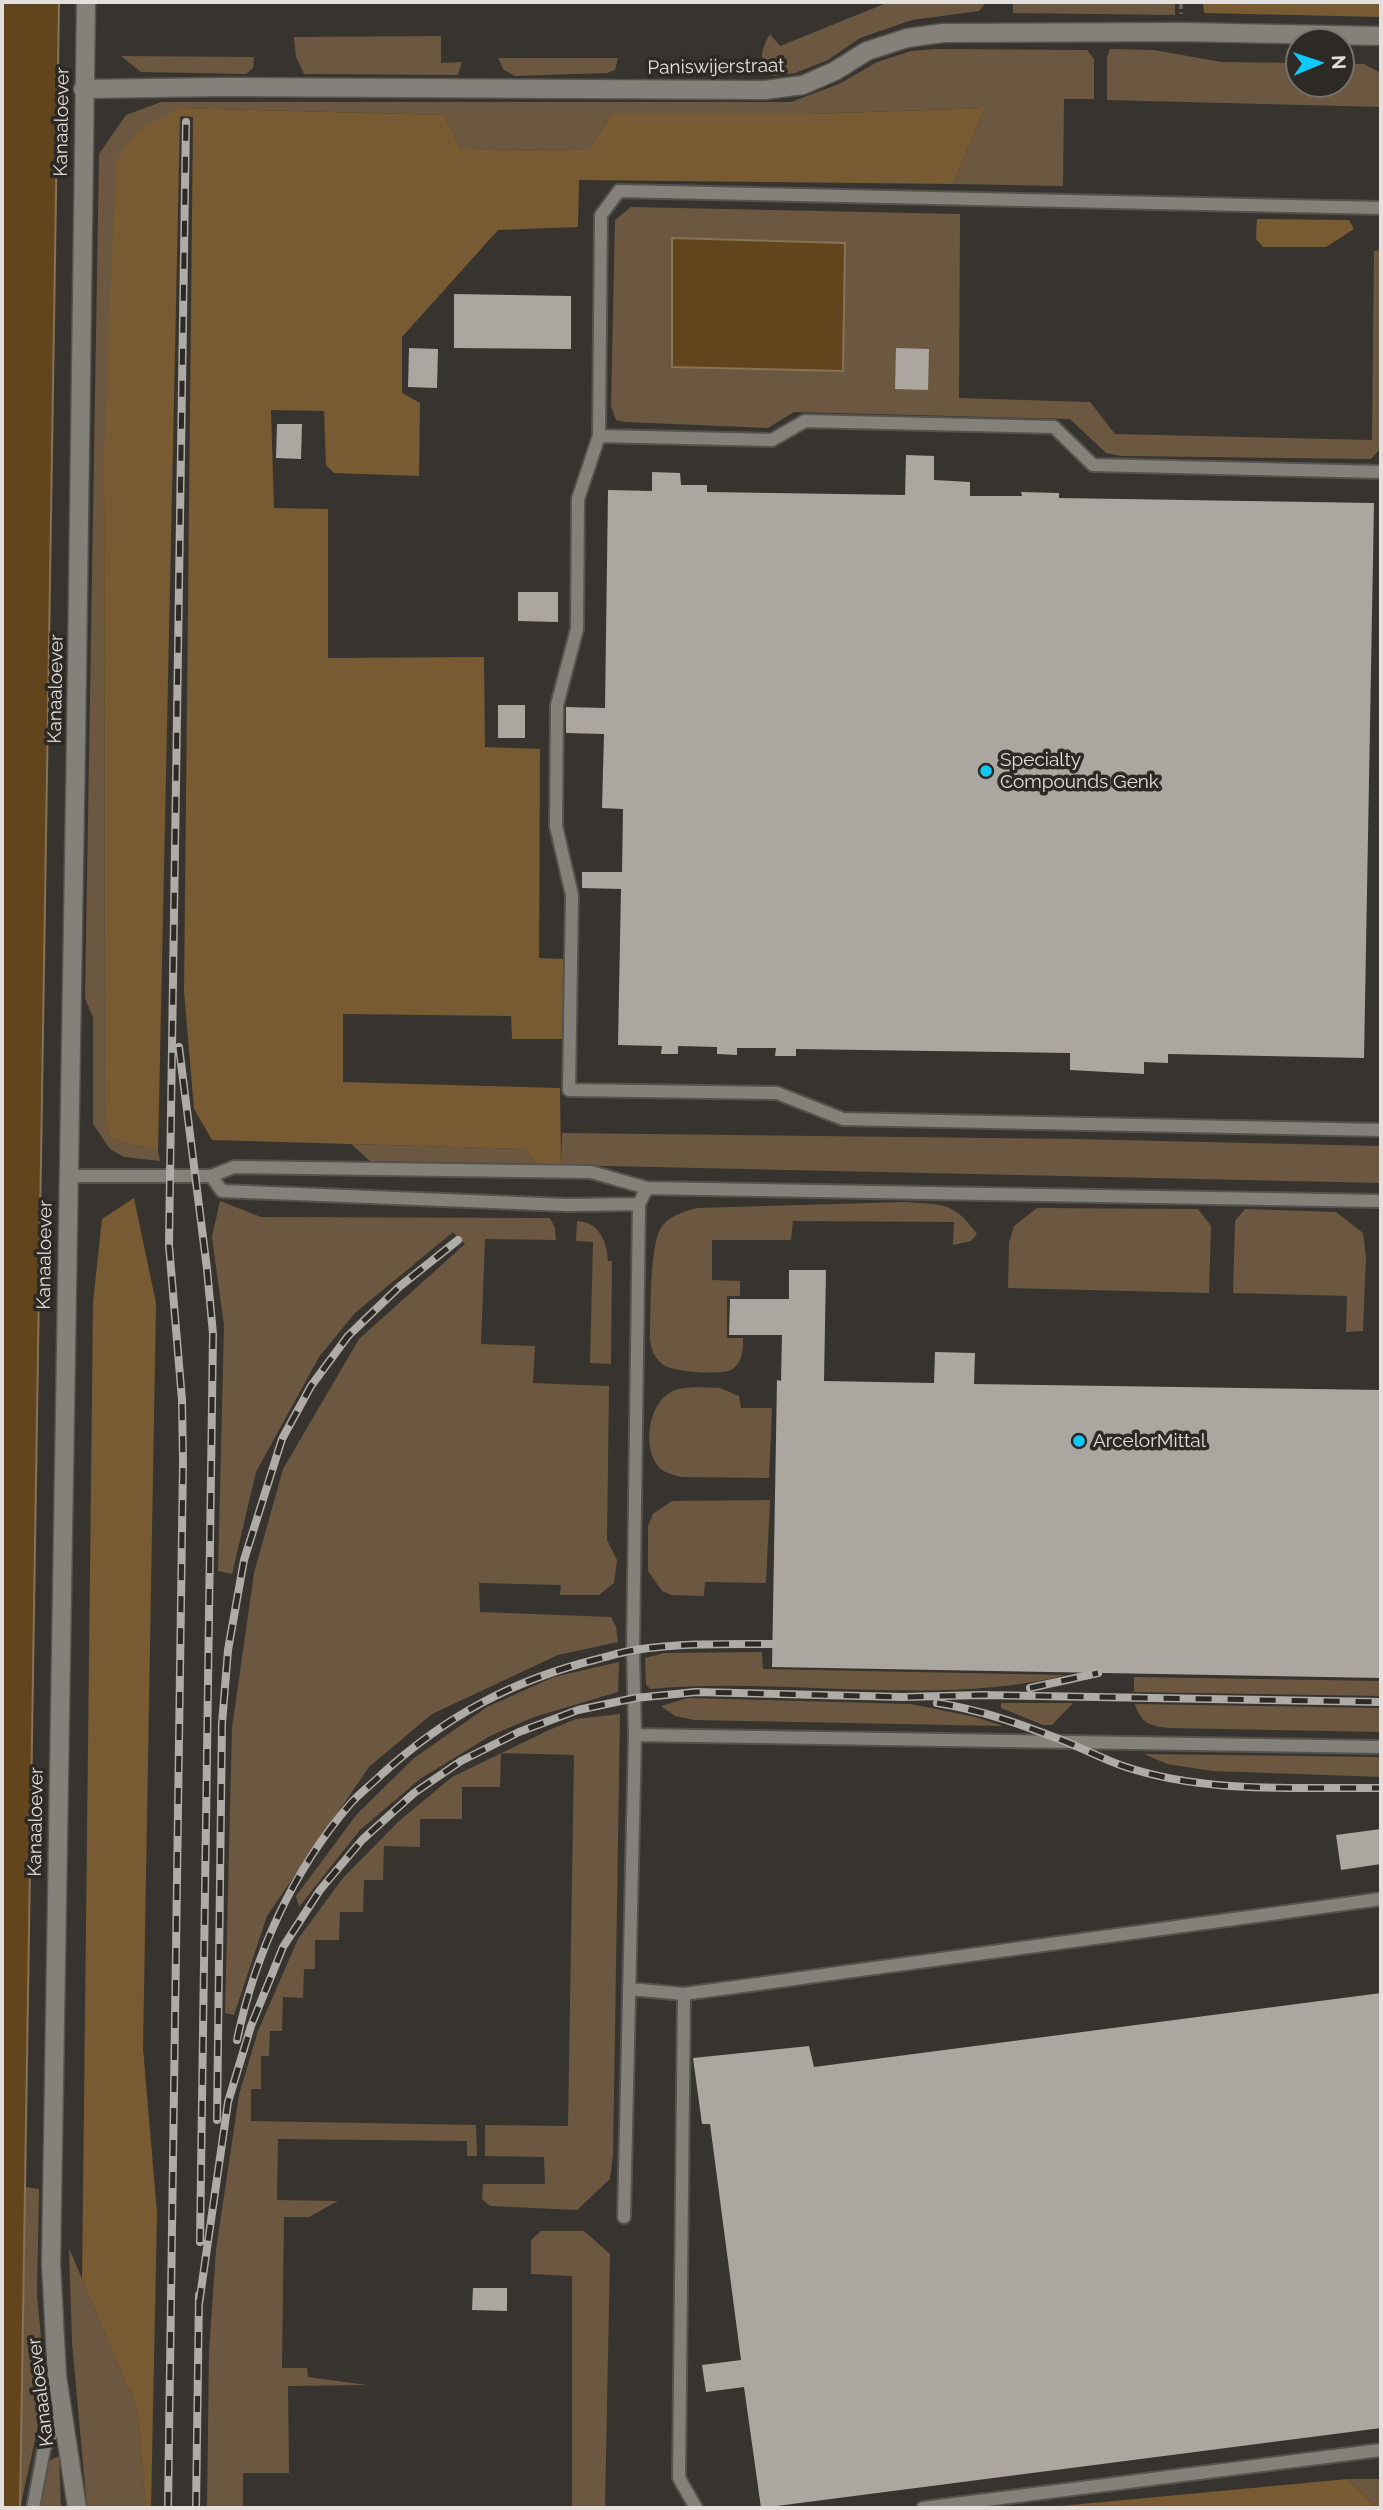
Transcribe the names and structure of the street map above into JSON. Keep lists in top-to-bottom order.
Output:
{
  "streets": {
    "street": ["Paniswijerstraat", "Kanaaloever"]
  },
  "crossings": [
    ["Paniswijerstraat", "Kanaaloever"]
  ],
  "places": ["Specialty Compounds Genk", "ArcelorMittal"],
  "north": "right"
}
